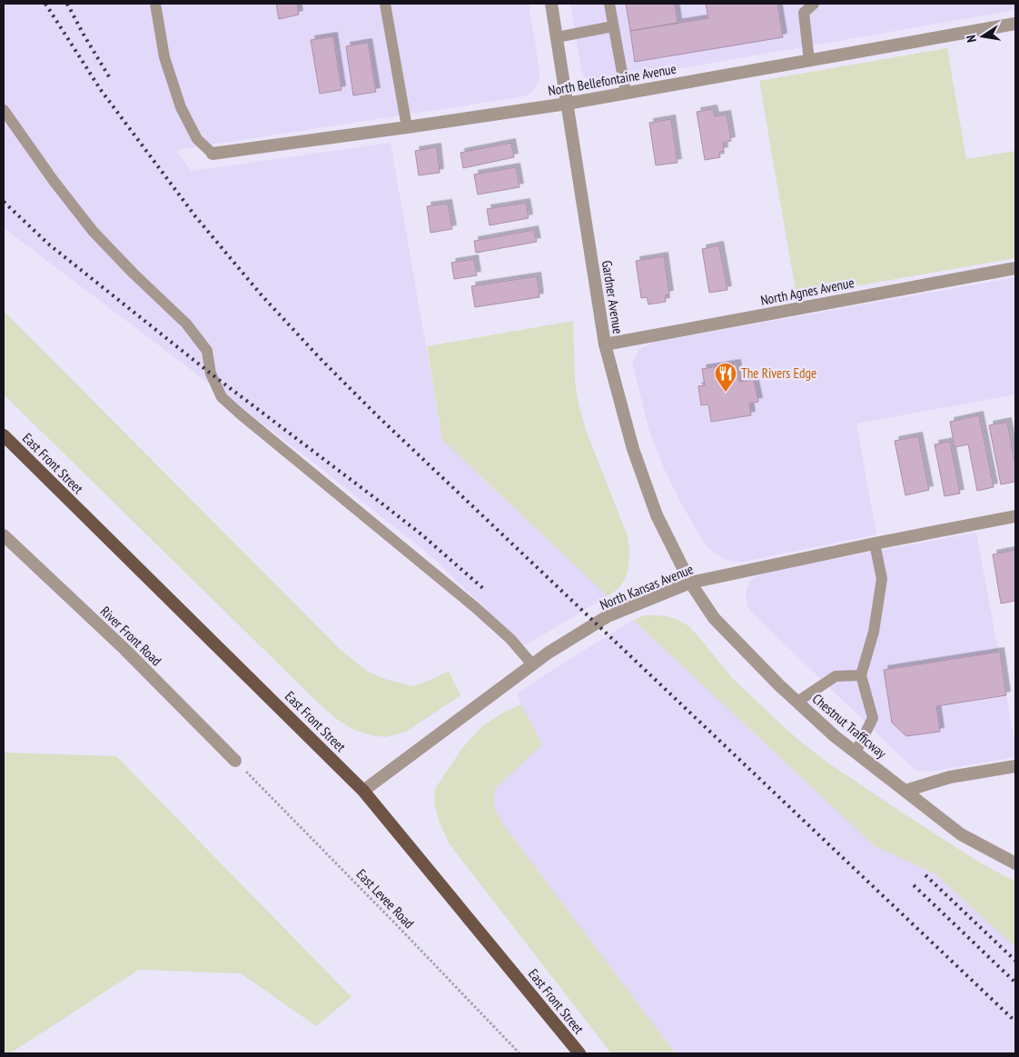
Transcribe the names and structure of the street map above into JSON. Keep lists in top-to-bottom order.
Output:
{
  "streets": {
    "main road": ["East Front Street"],
    "street": [
      "North Bellefontaine Avenue",
      "North Agnes Avenue",
      "Gardner Avenue",
      "North Kansas Avenue",
      "River Front Road",
      "Chestnut Trafficway"
    ],
    "path": ["East Levee Road"]
  },
  "crossings": [
    ["North Bellefontaine Avenue", "Gardner Avenue"],
    ["North Agnes Avenue", "Gardner Avenue"],
    ["Gardner Avenue", "North Kansas Avenue"],
    ["Gardner Avenue", "Chestnut Trafficway"],
    ["East Front Street", "North Kansas Avenue"],
    ["North Kansas Avenue", "Chestnut Trafficway"],
    ["River Front Road", "East Levee Road"]
  ],
  "places": {
    "restaurant": ["The Rivers Edge"]
  },
  "north": "left"
}
